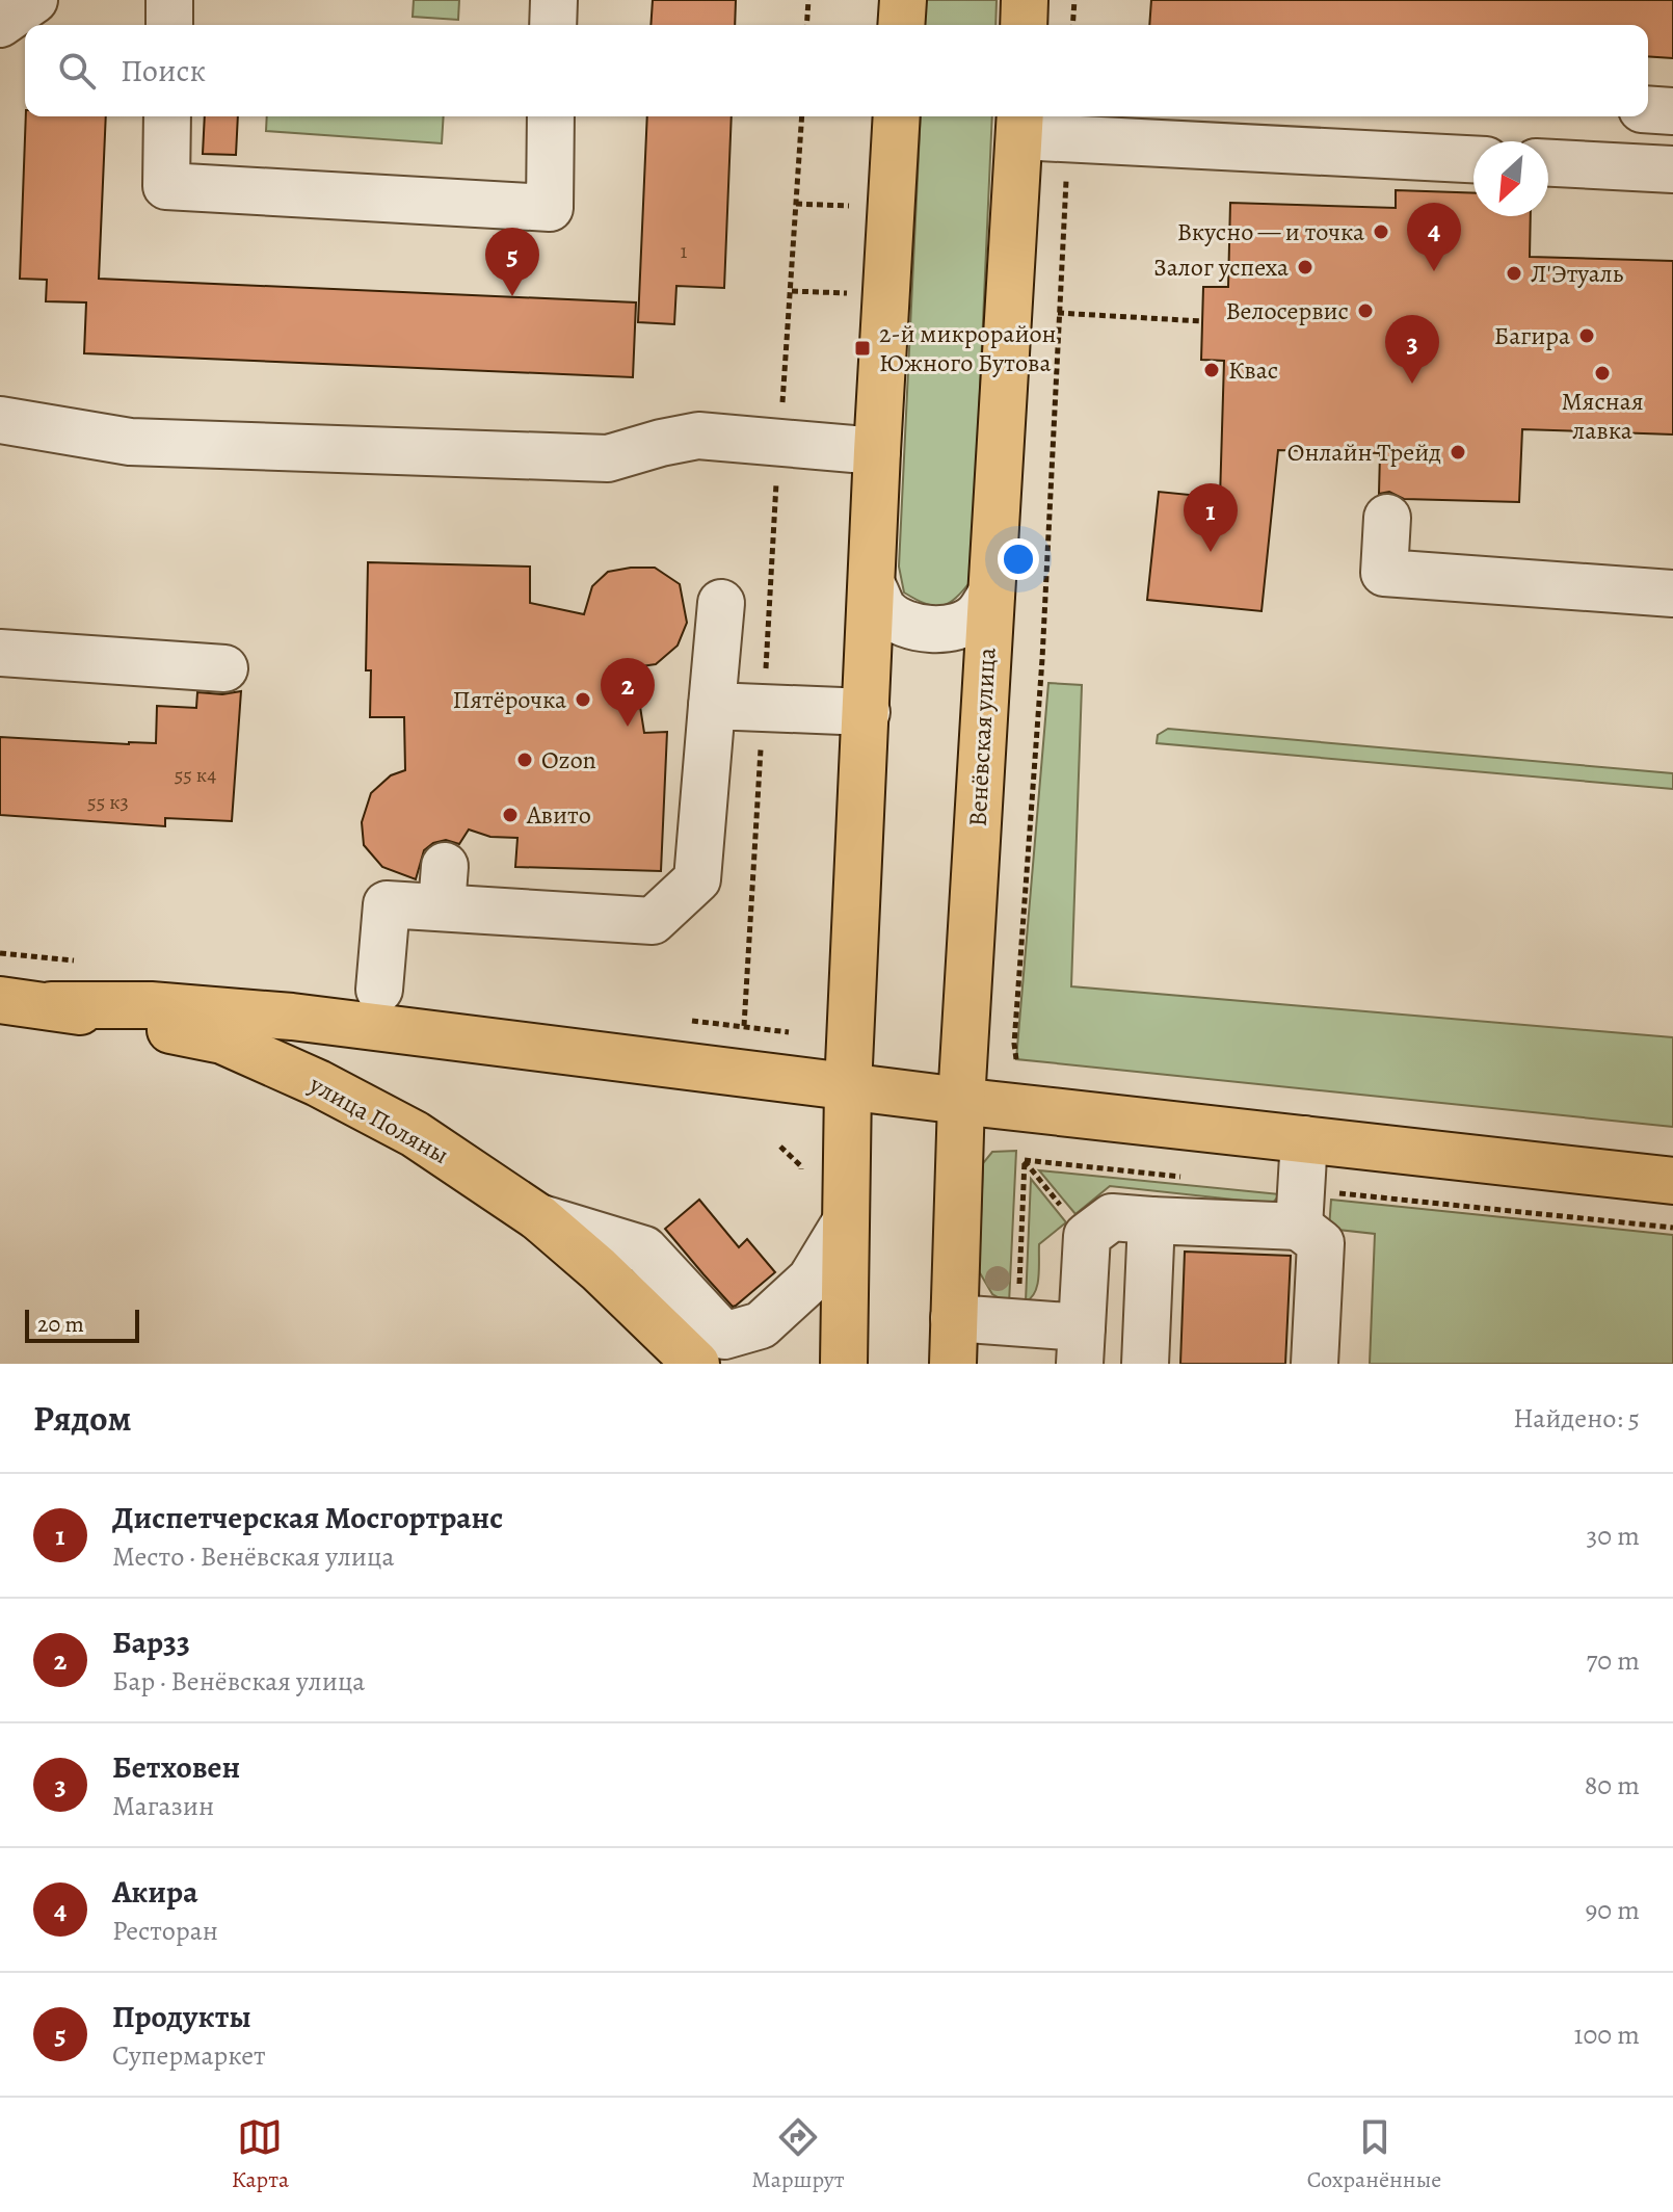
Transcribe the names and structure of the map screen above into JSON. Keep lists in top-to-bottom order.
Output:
{
  "streets": {
    "main road": ["Венёвская улица", "улица Поляны"]
  },
  "places": {
    "other": [
      "Вкусно — и точка",
      "Залог успеха",
      "Л'Этуаль",
      "Велосервис",
      "Багира",
      "Квас",
      "Мясная лавка",
      "Онлайн Трейд",
      "Пятёрочка",
      "Ozon",
      "Авито"
    ],
    "transit": ["2-й микрорайон Южного Бутова"]
  },
  "house_numbers": ["1", "55 к4", "55 к3"],
  "scale_bar": "20 m",
  "north": "bottom left",
  "page": {
    "search": "Поиск",
    "pins": [
      "4",
      "5",
      "3",
      "1",
      "2"
    ],
    "scale": "20 m",
    "heading": ["Рядом", "Найдено: 5"],
    "list": [
      {
        "mark": "1",
        "name": "Диспетчерская Мосгортранс",
        "note": "Место · Венёвская улица",
        "value": "30 m"
      },
      {
        "mark": "2",
        "name": "Бар33",
        "note": "Бар · Венёвская улица",
        "value": "70 m"
      },
      {
        "mark": "3",
        "name": "Бетховен",
        "note": "Магазин",
        "value": "80 m"
      },
      {
        "mark": "4",
        "name": "Акира",
        "note": "Ресторан",
        "value": "90 m"
      },
      {
        "mark": "5",
        "name": "Продукты",
        "note": "Супермаркет",
        "value": "100 m"
      }
    ],
    "nav": ["Карта", "Маршрут", "Сохранённые"]
  }
}
